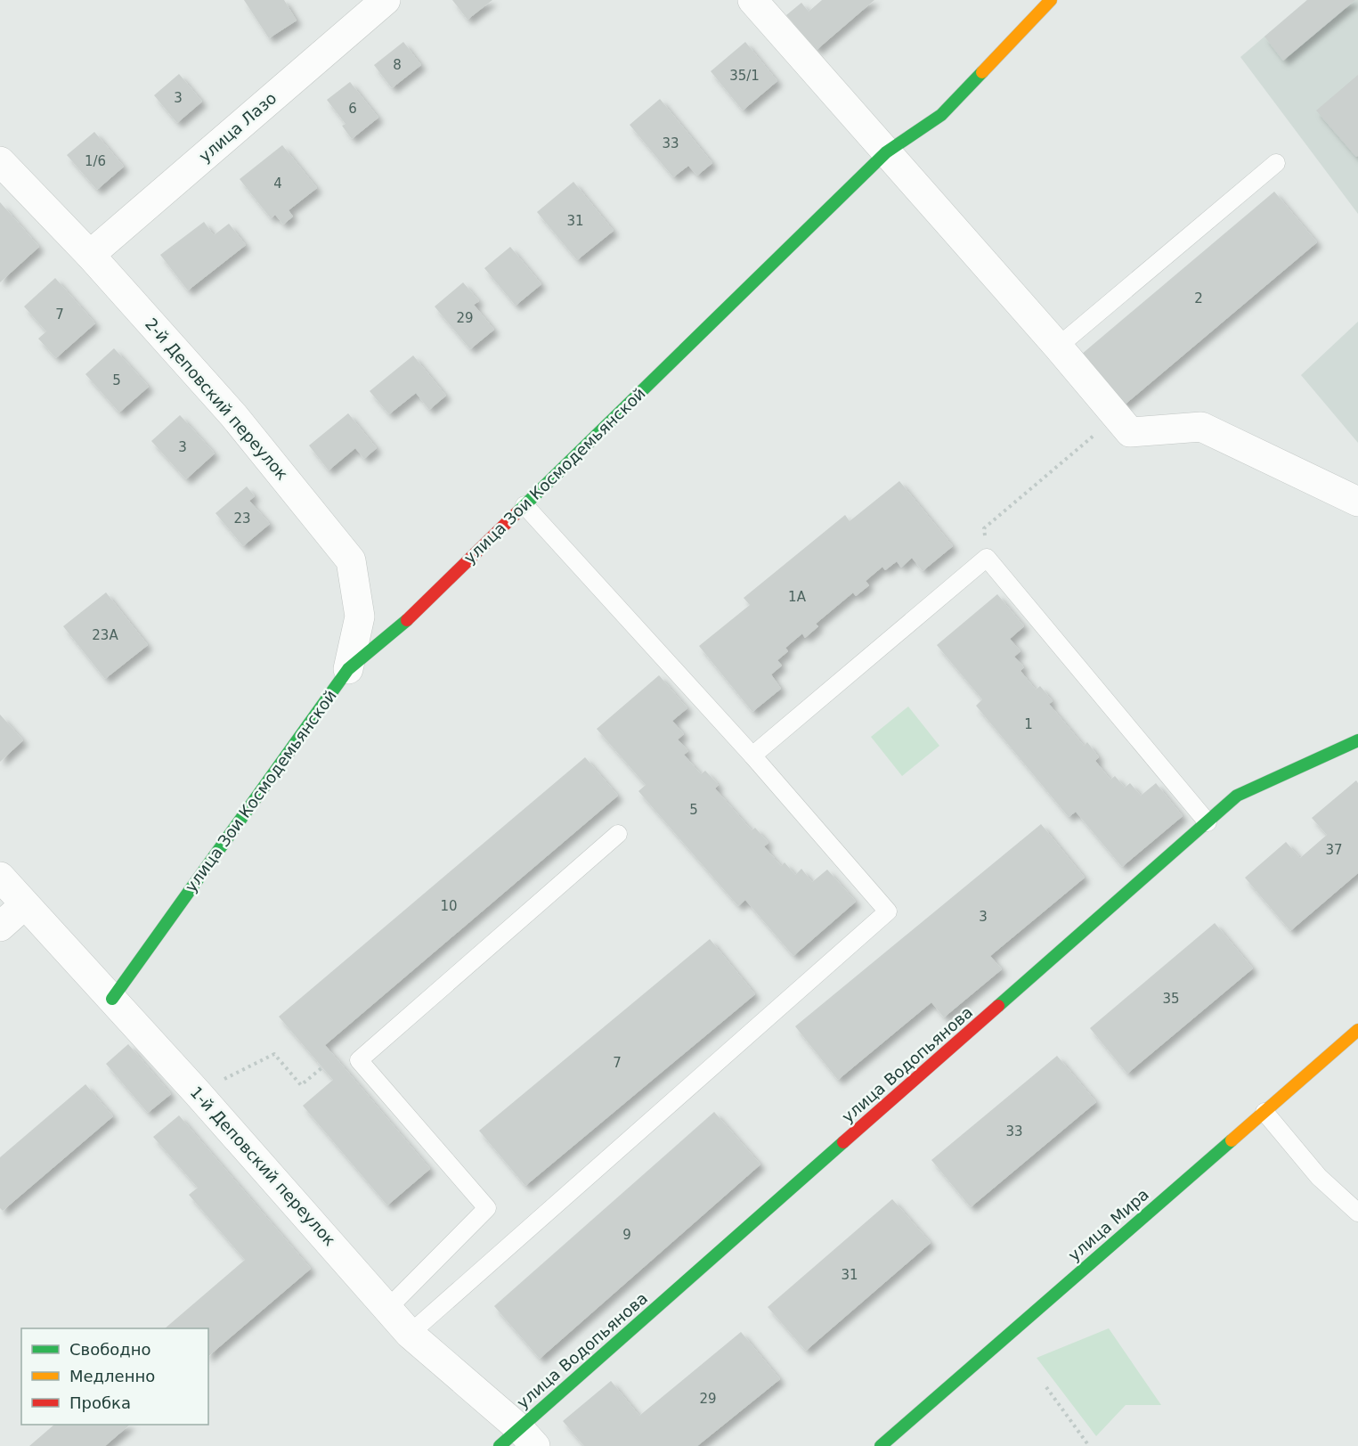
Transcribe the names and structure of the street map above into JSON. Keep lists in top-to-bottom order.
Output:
{
  "streets": {
    "street": [
      "улица Лазо",
      "2-й Деповский переулок",
      "улица Зои Космодемьянской",
      "улица Водопьянова",
      "1-й Деповский переулок",
      "улица Мира"
    ]
  },
  "crossings": [
    ["улица Лазо", "2-й Деповский переулок"],
    ["2-й Деповский переулок", "улица Зои Космодемьянской"],
    ["улица Зои Космодемьянской", "1-й Деповский переулок"],
    ["улица Водопьянова", "1-й Деповский переулок"]
  ],
  "house_numbers": [
    "8",
    "35/1",
    "3",
    "6",
    "33",
    "1/6",
    "4",
    "31",
    "2",
    "7",
    "29",
    "5",
    "3",
    "23",
    "1А",
    "23А",
    "1",
    "5",
    "37",
    "10",
    "3",
    "35",
    "7",
    "33",
    "9",
    "31",
    "29"
  ],
  "legend": ["Свободно", "Медленно", "Пробка"]
}
